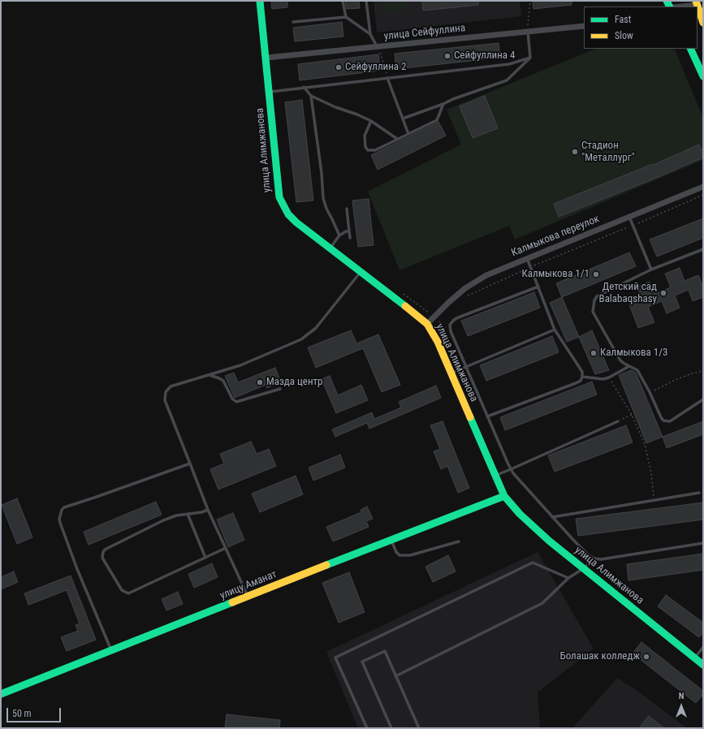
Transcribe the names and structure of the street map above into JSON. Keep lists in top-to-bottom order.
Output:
{
  "streets": {
    "street": [
      "улица Сейфуллина",
      "улица Алимжанова",
      "Калмыкова переулок",
      "улицу Аманат"
    ]
  },
  "crossings": [
    ["улица Сейфуллина", "улица Алимжанова"],
    ["улица Алимжанова", "Калмыкова переулок"],
    ["улица Алимжанова", "улицу Аманат"]
  ],
  "places": [
    "Сейфуллина 4",
    "Сейфуллина 2",
    "Стадион \"Металлург\"",
    "Калмыкова 1/1",
    "Детский сад Balabaqshasy",
    "Калмыкова 1/3",
    "Мазда центр",
    "Болашак колледж"
  ],
  "legend": ["Fast", "Slow"],
  "scale_bar": "50 m",
  "north": "top"
}
